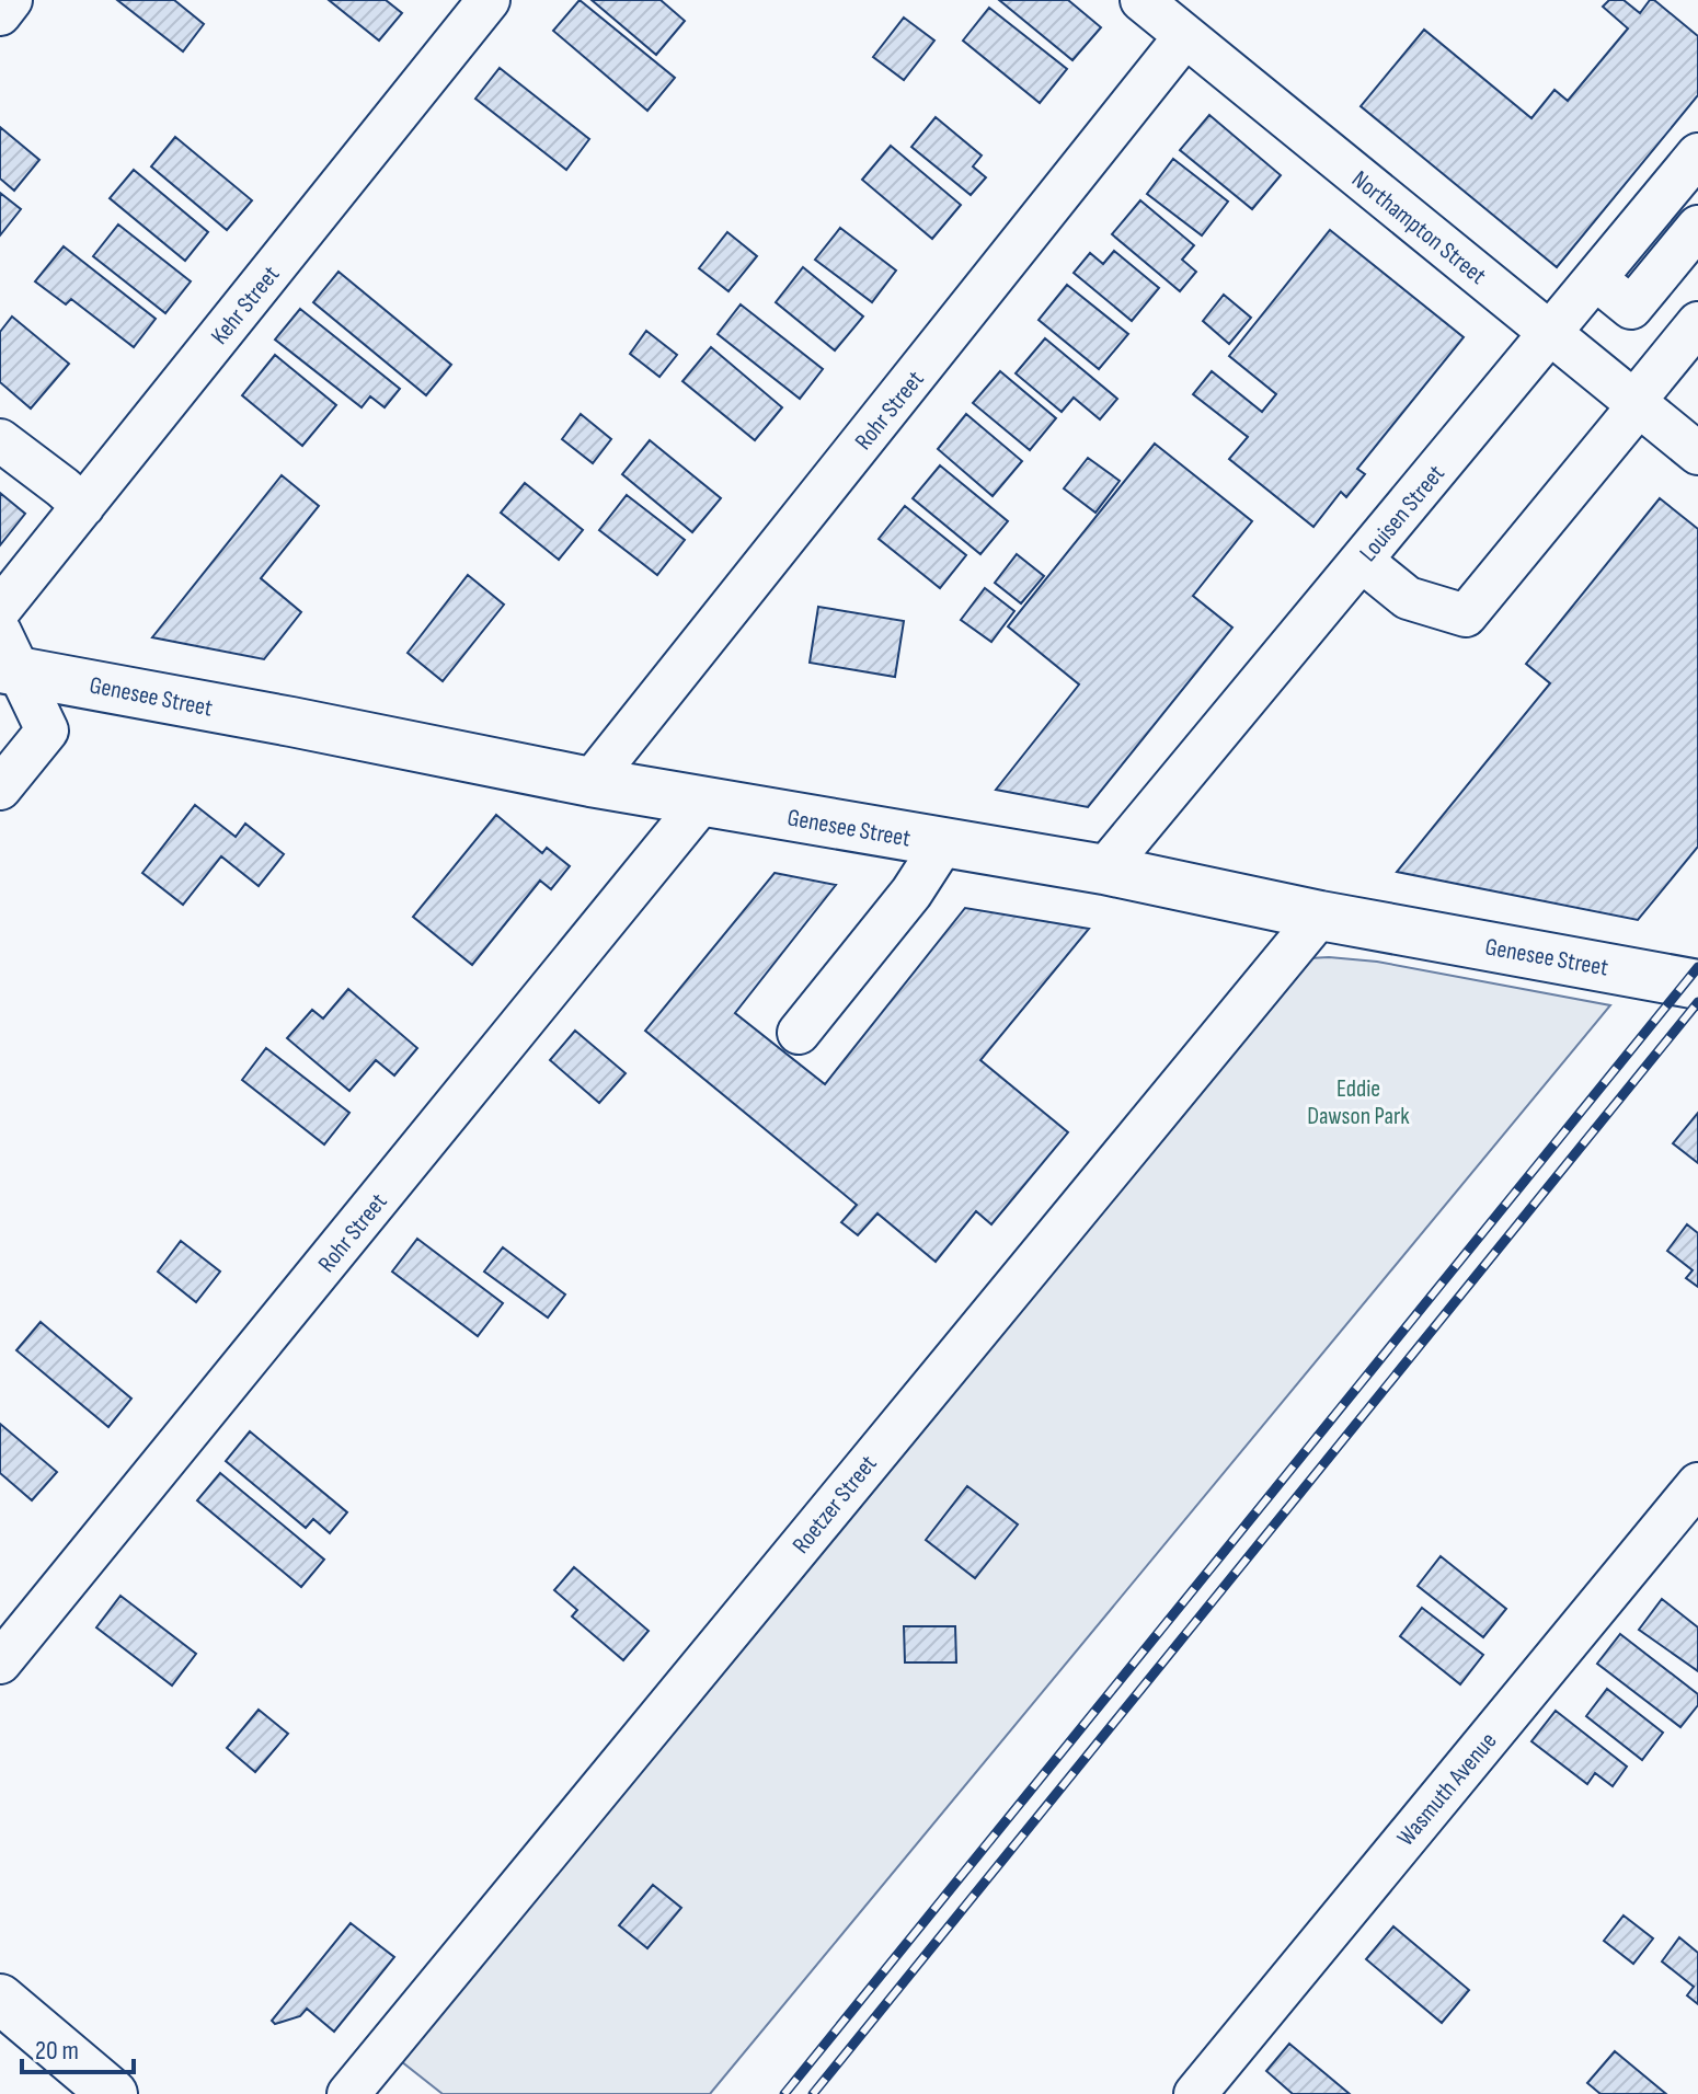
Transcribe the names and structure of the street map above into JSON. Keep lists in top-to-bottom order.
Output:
{
  "streets": {
    "main road": ["Genesee Street"],
    "street": [
      "Northampton Street",
      "Kehr Street",
      "Rohr Street",
      "Louisen Street",
      "Roetzer Street",
      "Wasmuth Avenue"
    ]
  },
  "crossings": [
    ["Northampton Street", "Rohr Street"],
    ["Northampton Street", "Louisen Street"],
    ["Rohr Street", "Genesee Street"],
    ["Louisen Street", "Genesee Street"],
    ["Genesee Street", "Roetzer Street"]
  ],
  "parks": ["Eddie Dawson Park"],
  "scale_bar": "20 m"
}
